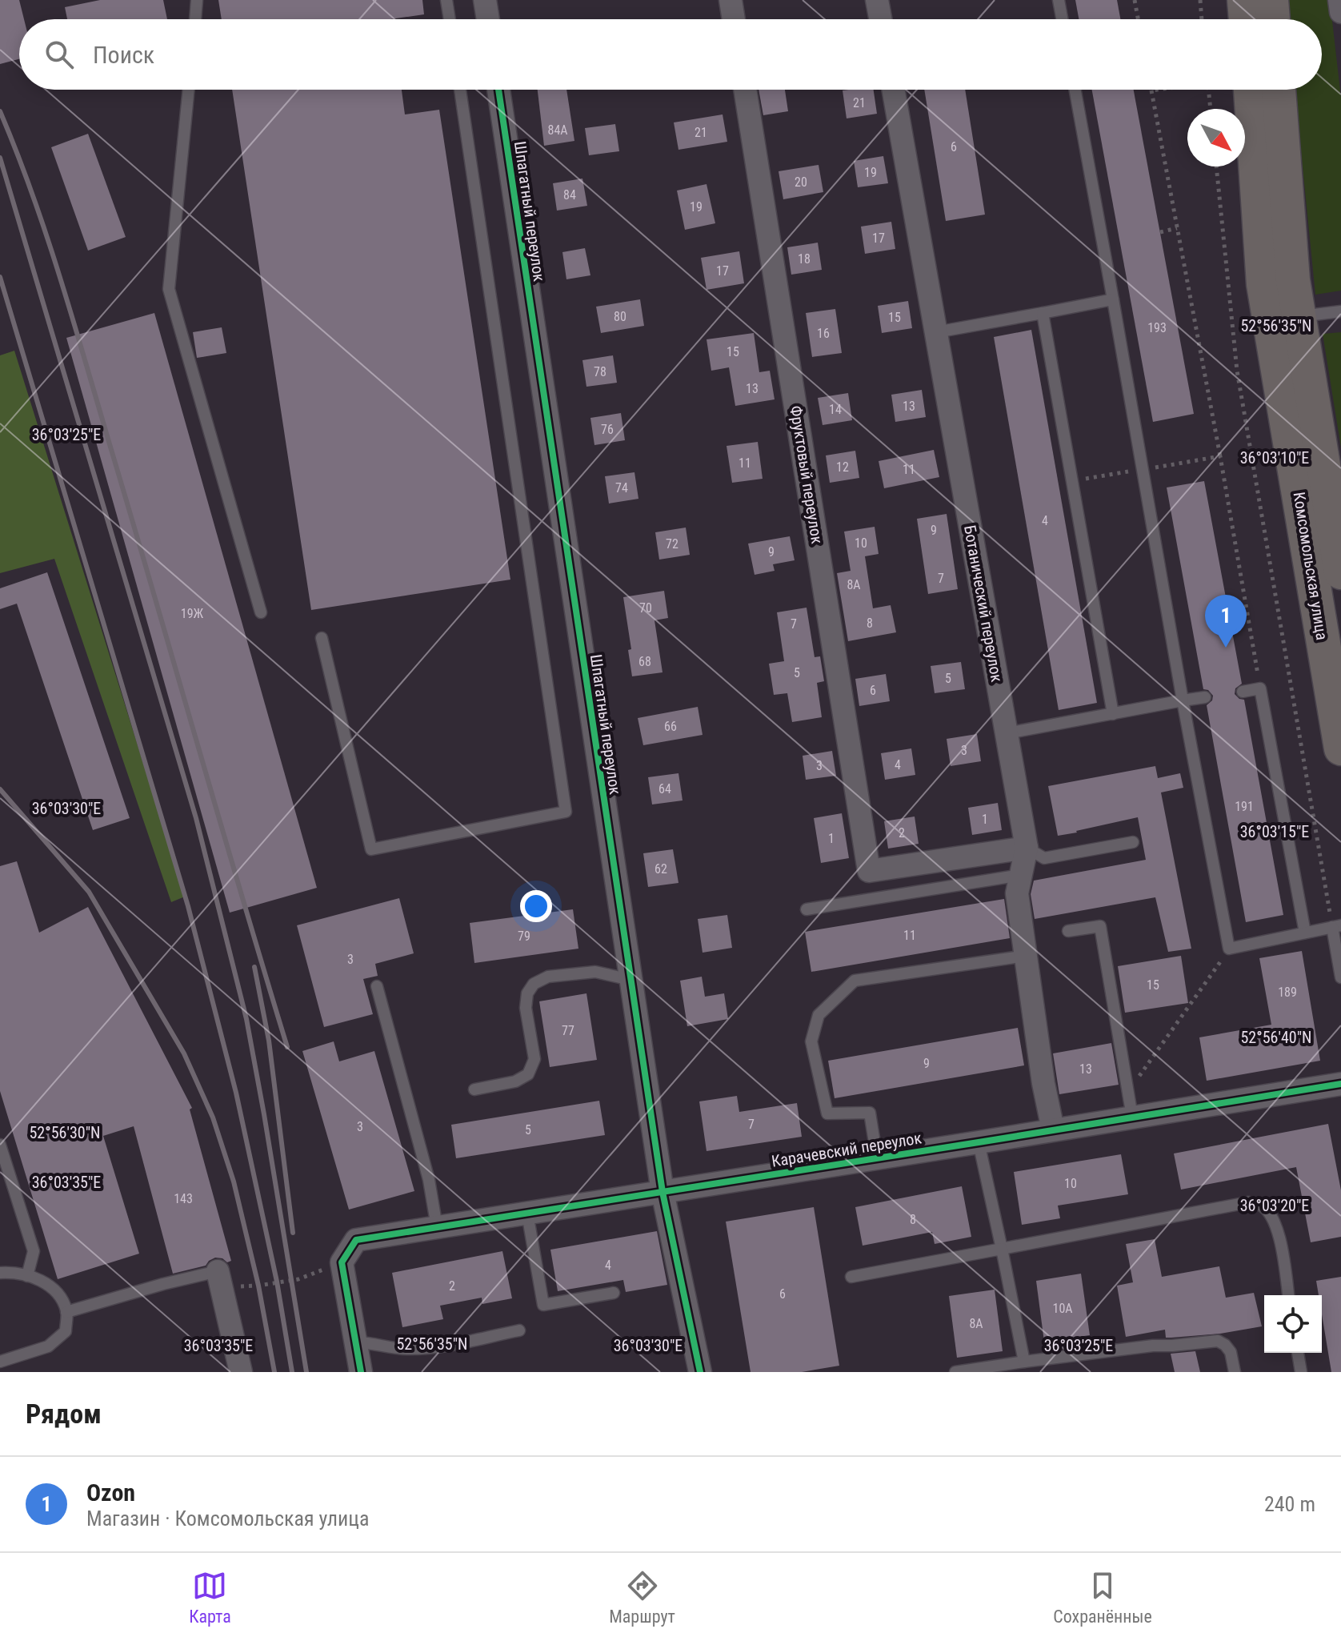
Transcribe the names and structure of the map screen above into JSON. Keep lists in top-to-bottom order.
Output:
{
  "streets": {
    "main road": ["Комсомольская улица"],
    "street": [
      "Шпагатный переулок",
      "Фруктовый переулок",
      "Ботанический переулок",
      "Карачевский переулок"
    ]
  },
  "crossings": [
    ["Шпагатный переулок", "Карачевский переулок"],
    ["Фруктовый переулок", "Ботанический переулок"],
    ["Ботанический переулок", "Карачевский переулок"]
  ],
  "house_numbers": [
    "21",
    "84А",
    "21",
    "6",
    "19",
    "20",
    "84",
    "19",
    "17",
    "18",
    "17",
    "80",
    "15",
    "193",
    "16",
    "15",
    "78",
    "13",
    "13",
    "14",
    "76",
    "11",
    "12",
    "11",
    "74",
    "4",
    "9",
    "10",
    "72",
    "9",
    "7",
    "8А",
    "70",
    "19Ж",
    "8",
    "7",
    "68",
    "5",
    "5",
    "6",
    "66",
    "3",
    "4",
    "3",
    "64",
    "191",
    "1",
    "2",
    "1",
    "62",
    "11",
    "79",
    "3",
    "15",
    "189",
    "77",
    "9",
    "13",
    "7",
    "3",
    "5",
    "10",
    "143",
    "8",
    "4",
    "2",
    "6",
    "10А",
    "8А"
  ],
  "north": "bottom right",
  "page": {
    "search": "Поиск",
    "pins": "1",
    "heading": "Рядом",
    "list": [
      {
        "mark": "1",
        "name": "Ozon",
        "note": "Магазин · Комсомольская улица",
        "value": "240 m"
      }
    ],
    "nav": ["Карта", "Маршрут", "Сохранённые"]
  },
  "coordinates": [
    "52°56'35\"N",
    "36°03'25\"E",
    "36°03'10\"E",
    "36°03'30\"E",
    "36°03'15\"E",
    "52°56'40\"N",
    "52°56'30\"N",
    "36°03'35\"E",
    "36°03'20\"E"
  ]
}
